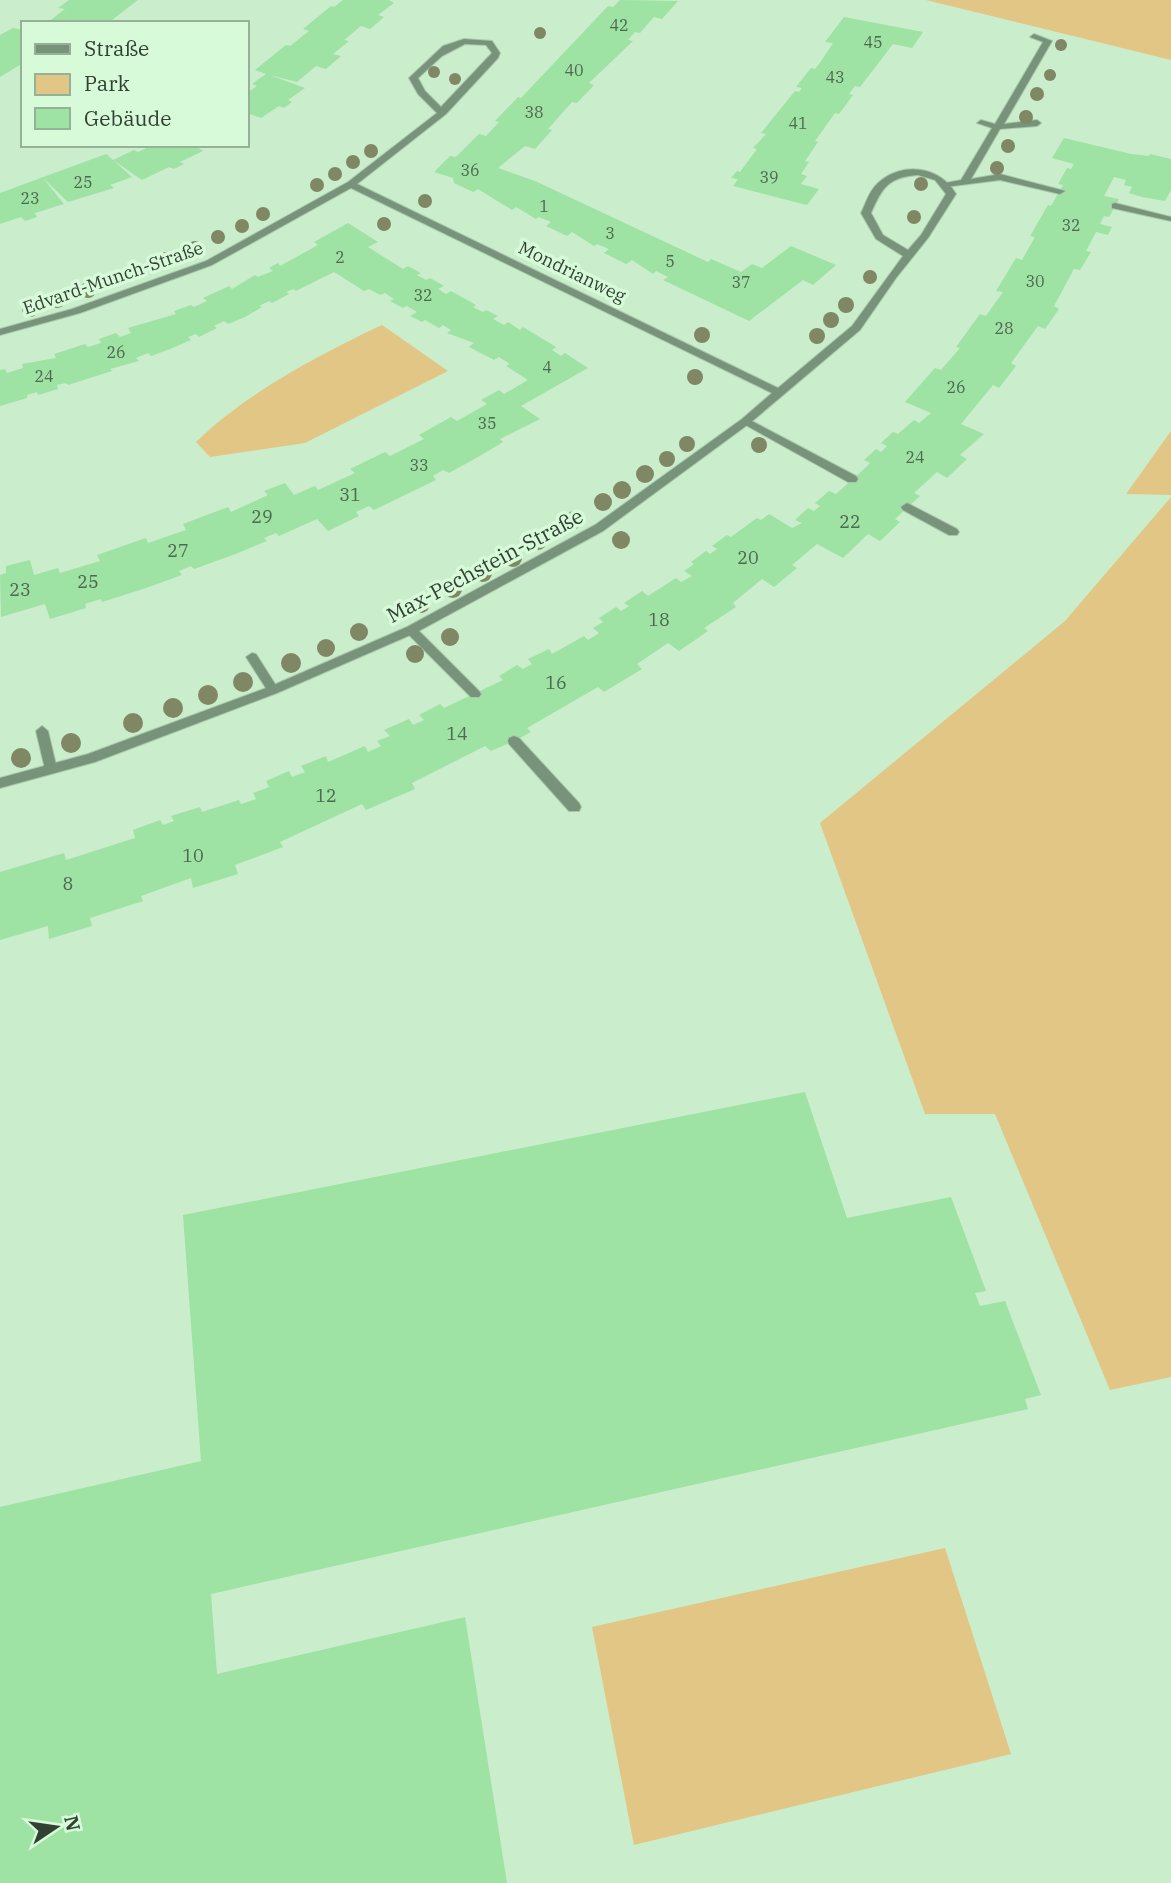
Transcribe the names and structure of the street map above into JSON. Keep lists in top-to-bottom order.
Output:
{
  "streets": {
    "street": ["Mondrianweg", "Edvard-Munch-Straße", "Max-Pechstein-Straße"]
  },
  "crossings": [
    ["Mondrianweg", "Edvard-Munch-Straße"],
    ["Mondrianweg", "Max-Pechstein-Straße"]
  ],
  "house_numbers": [
    "42",
    "45",
    "40",
    "43",
    "38",
    "41",
    "36",
    "39",
    "25",
    "23",
    "1",
    "32",
    "3",
    "2",
    "5",
    "30",
    "37",
    "32",
    "28",
    "26",
    "4",
    "24",
    "26",
    "35",
    "24",
    "33",
    "31",
    "29",
    "22",
    "27",
    "20",
    "25",
    "23",
    "18",
    "16",
    "14",
    "12",
    "10",
    "8"
  ],
  "legend": ["Straße", "Park", "Gebäude"],
  "north": "right"
}
